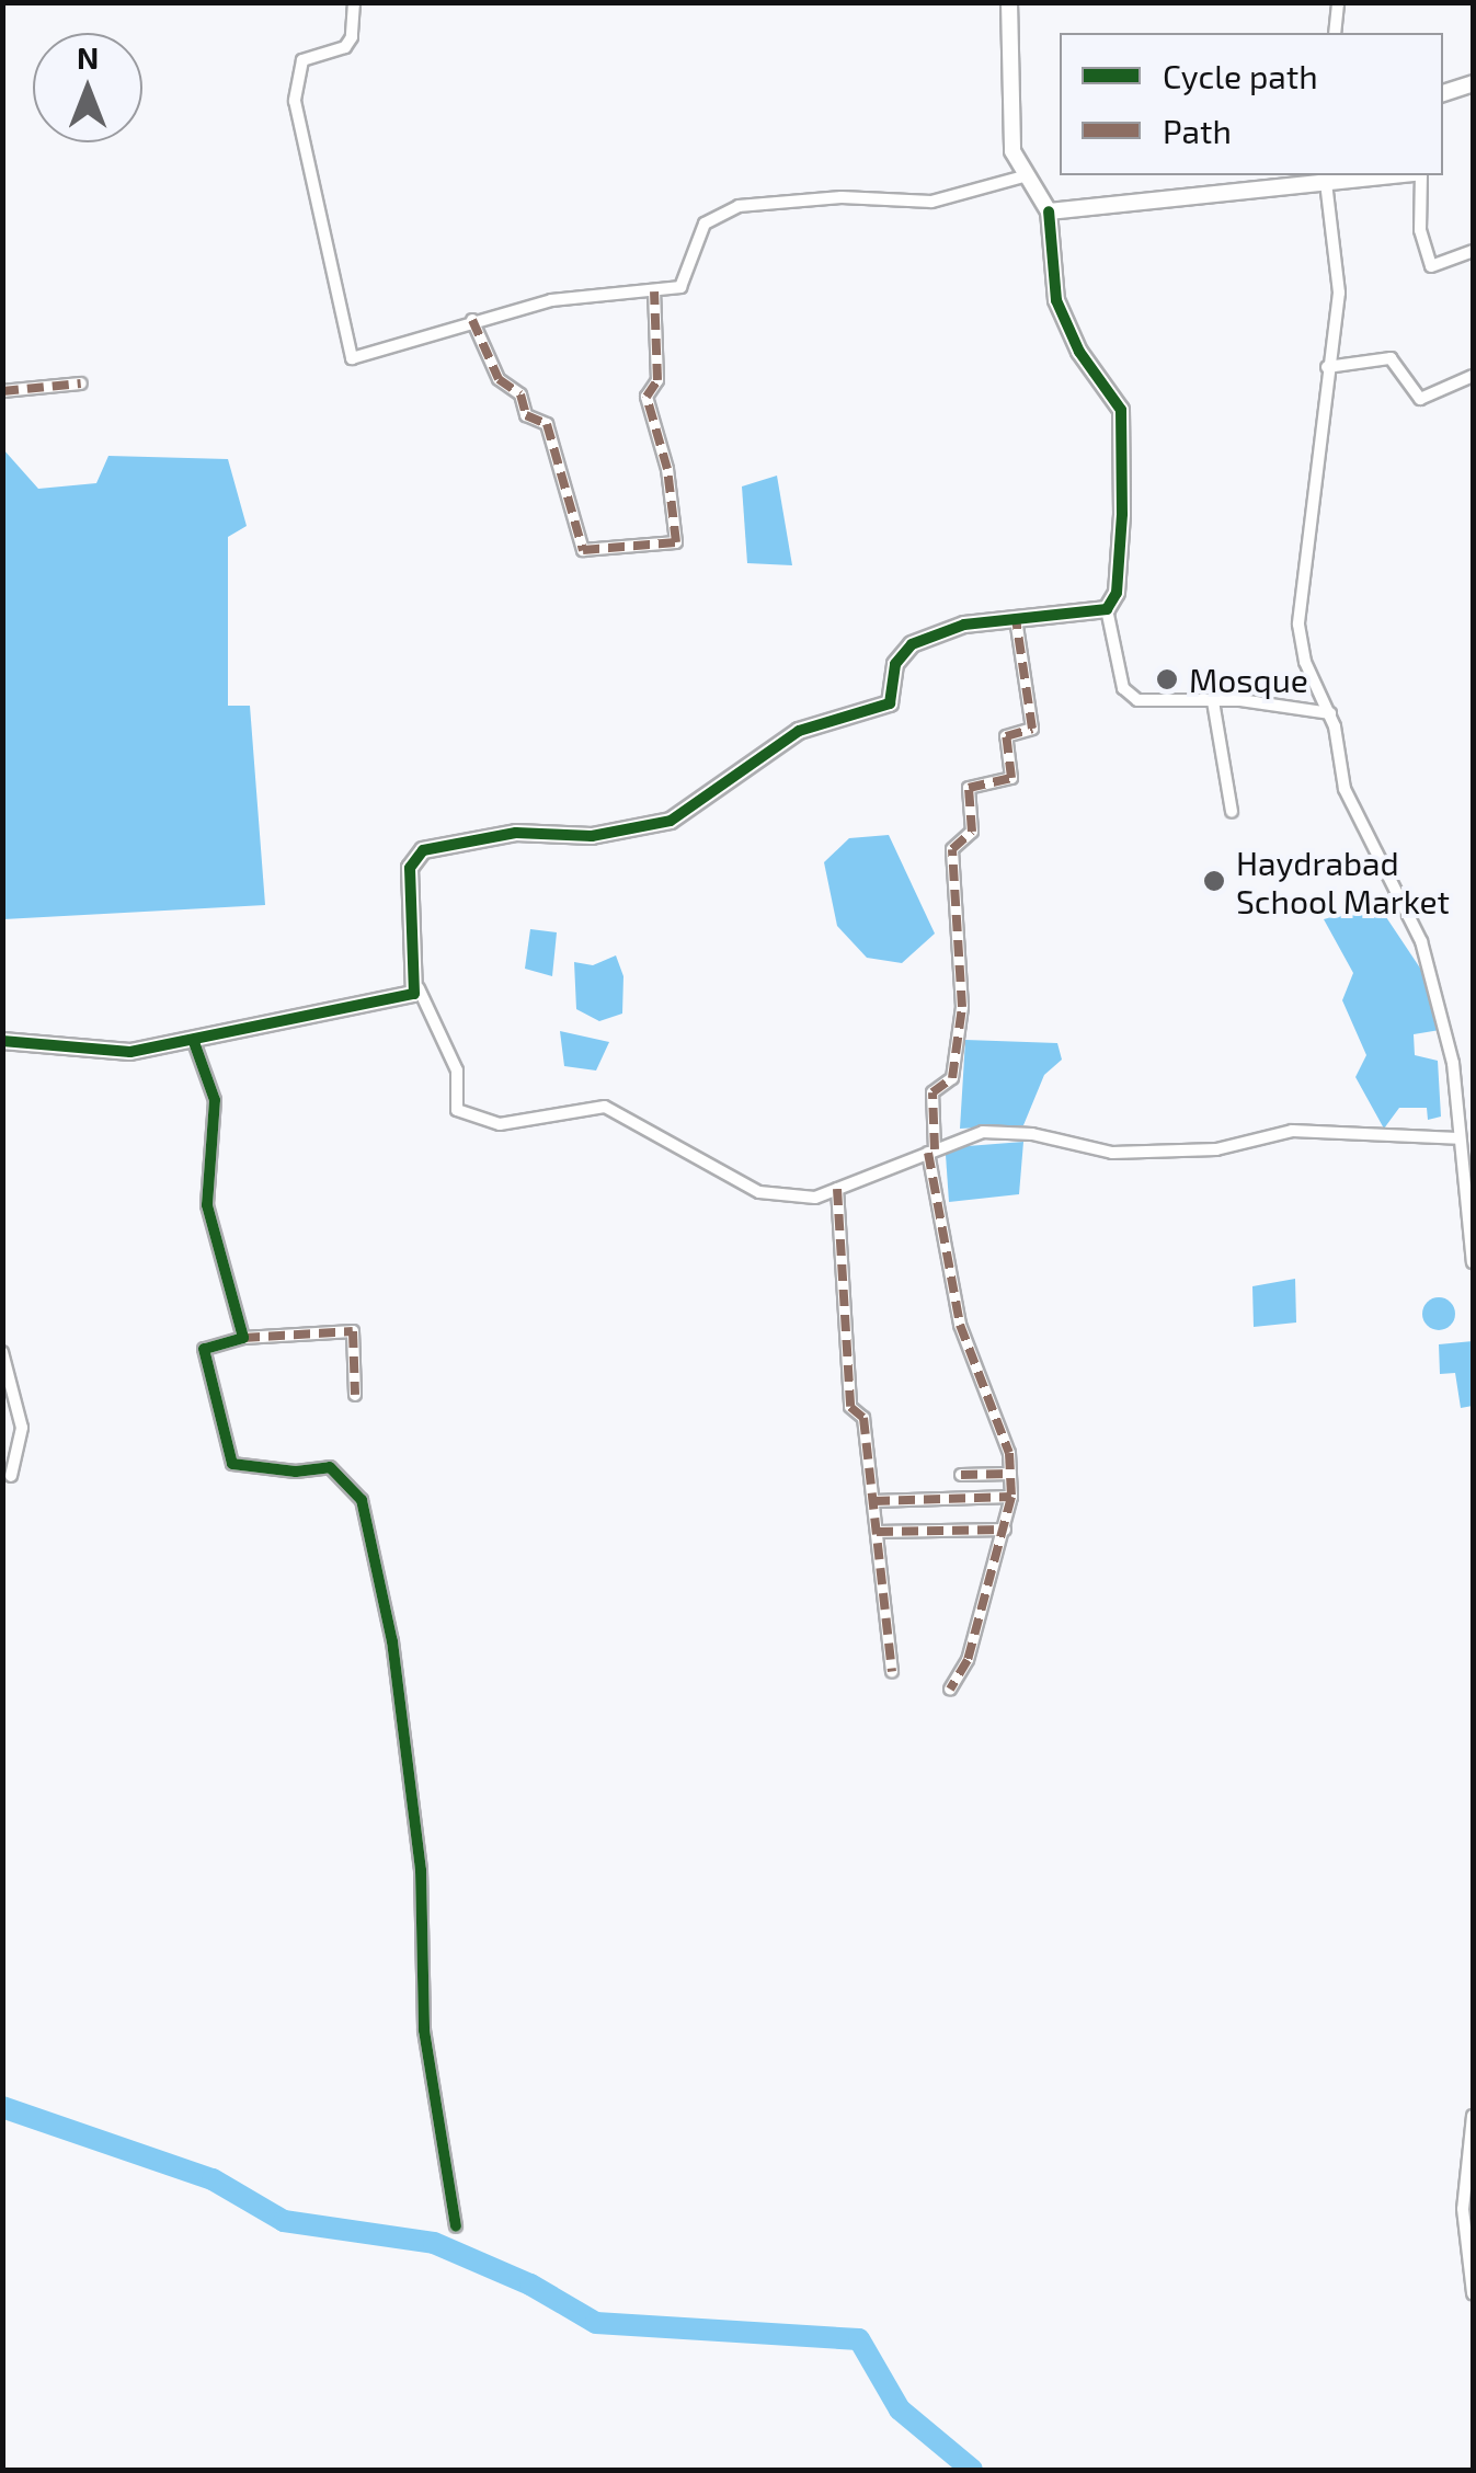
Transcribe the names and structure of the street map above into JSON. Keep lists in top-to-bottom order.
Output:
{
  "places": ["Mosque", "Haydrabad School Market"],
  "legend": ["Cycle path", "Path"],
  "north": "top"
}
